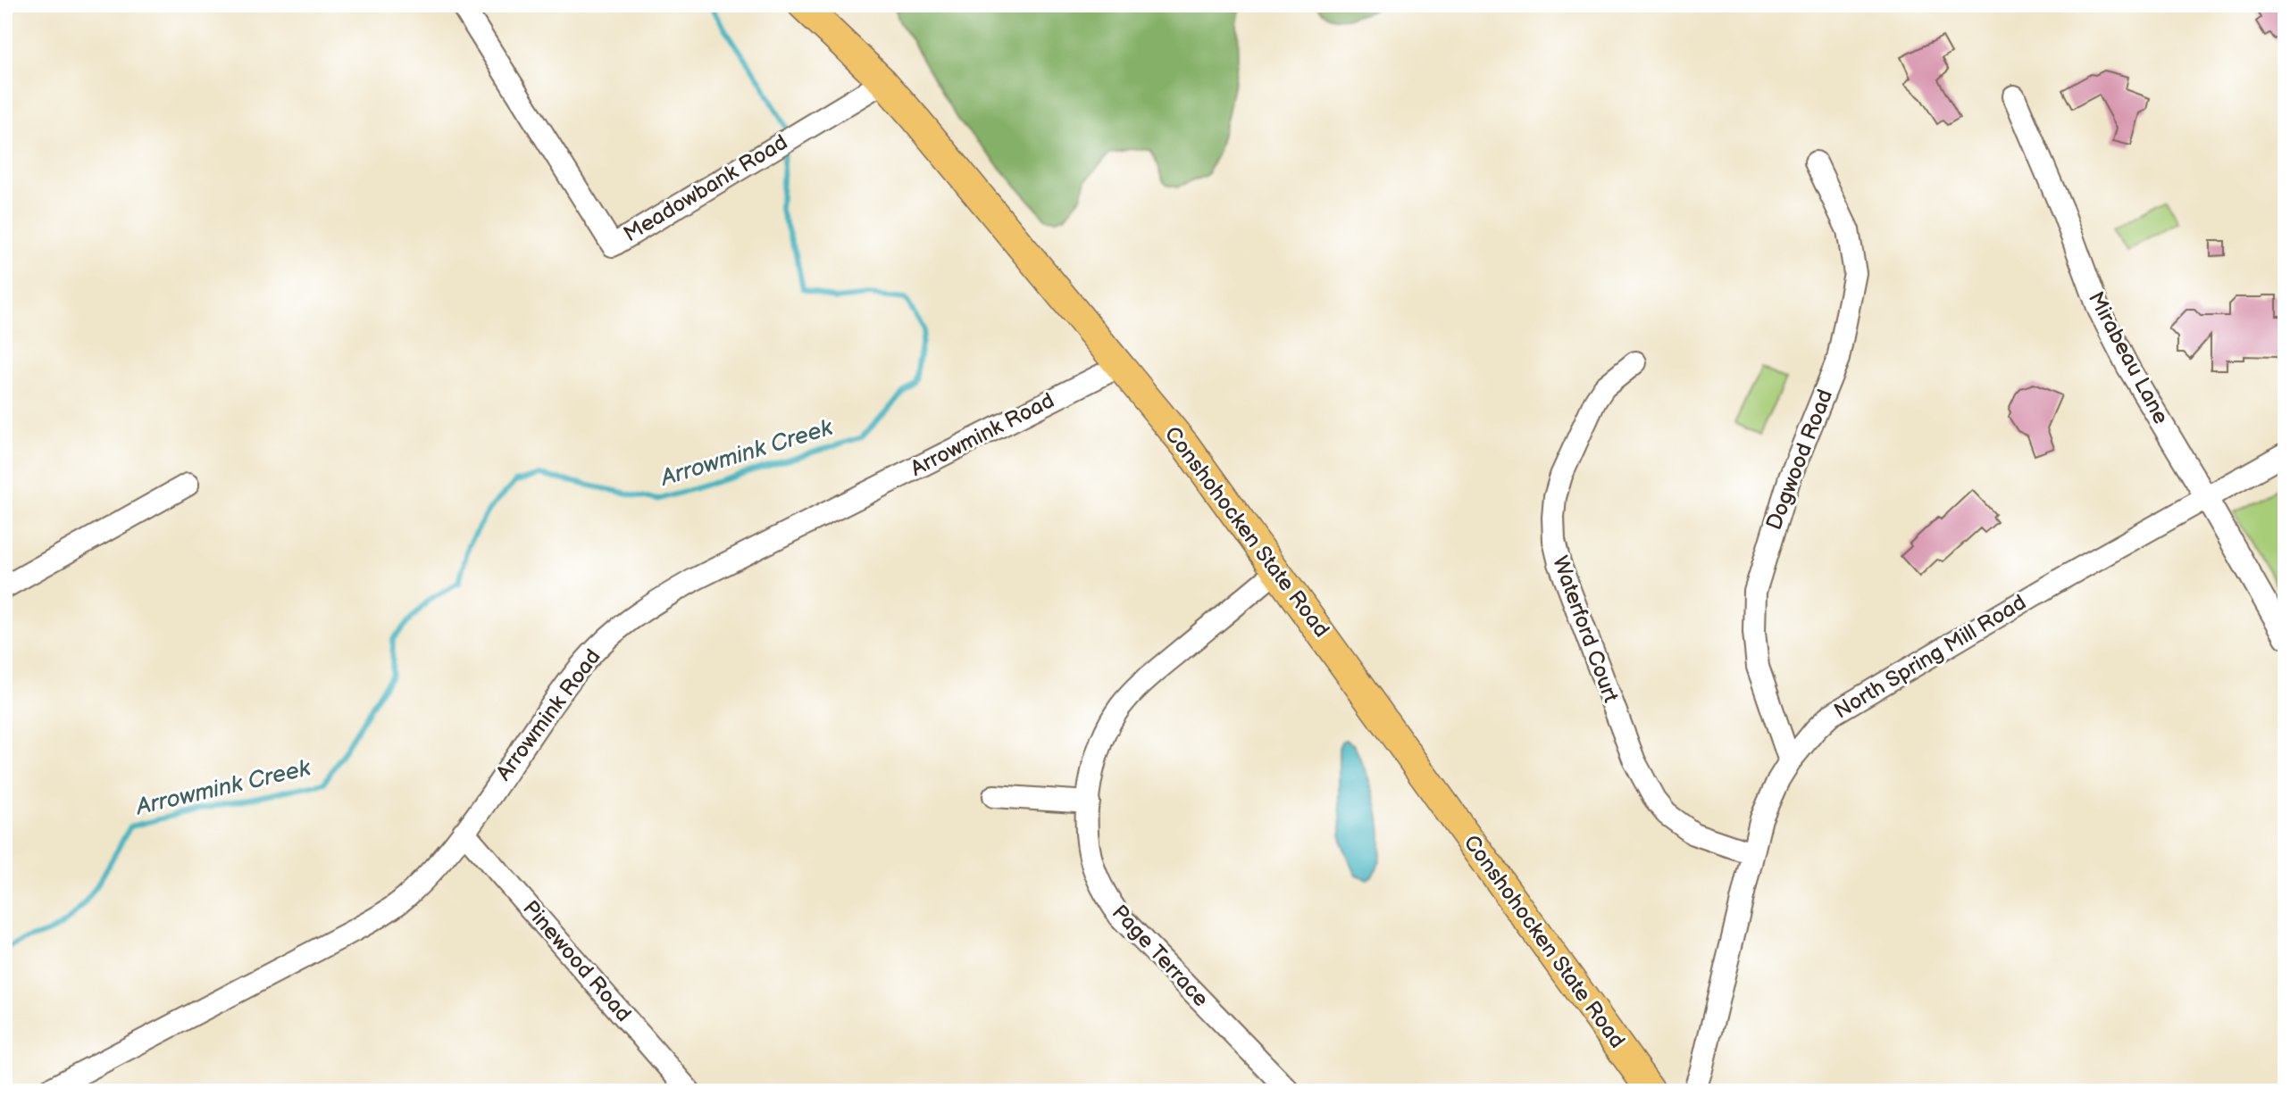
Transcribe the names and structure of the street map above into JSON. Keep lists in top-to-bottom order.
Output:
{
  "streets": {
    "main road": ["Conshohocken State Road"],
    "street": [
      "Meadowbank Road",
      "Mirabeau Lane",
      "Arrowmink Road",
      "Dogwood Road",
      "Waterford Court",
      "North Spring Mill Road",
      "Page Terrace",
      "Pinewood Road"
    ]
  },
  "crossings": [
    ["Meadowbank Road", "Conshohocken State Road"],
    ["Mirabeau Lane", "North Spring Mill Road"],
    ["Arrowmink Road", "Conshohocken State Road"],
    ["Arrowmink Road", "Pinewood Road"],
    ["Dogwood Road", "North Spring Mill Road"],
    ["Conshohocken State Road", "Page Terrace"],
    ["Waterford Court", "North Spring Mill Road"]
  ],
  "water": ["Arrowmink Creek"]
}
